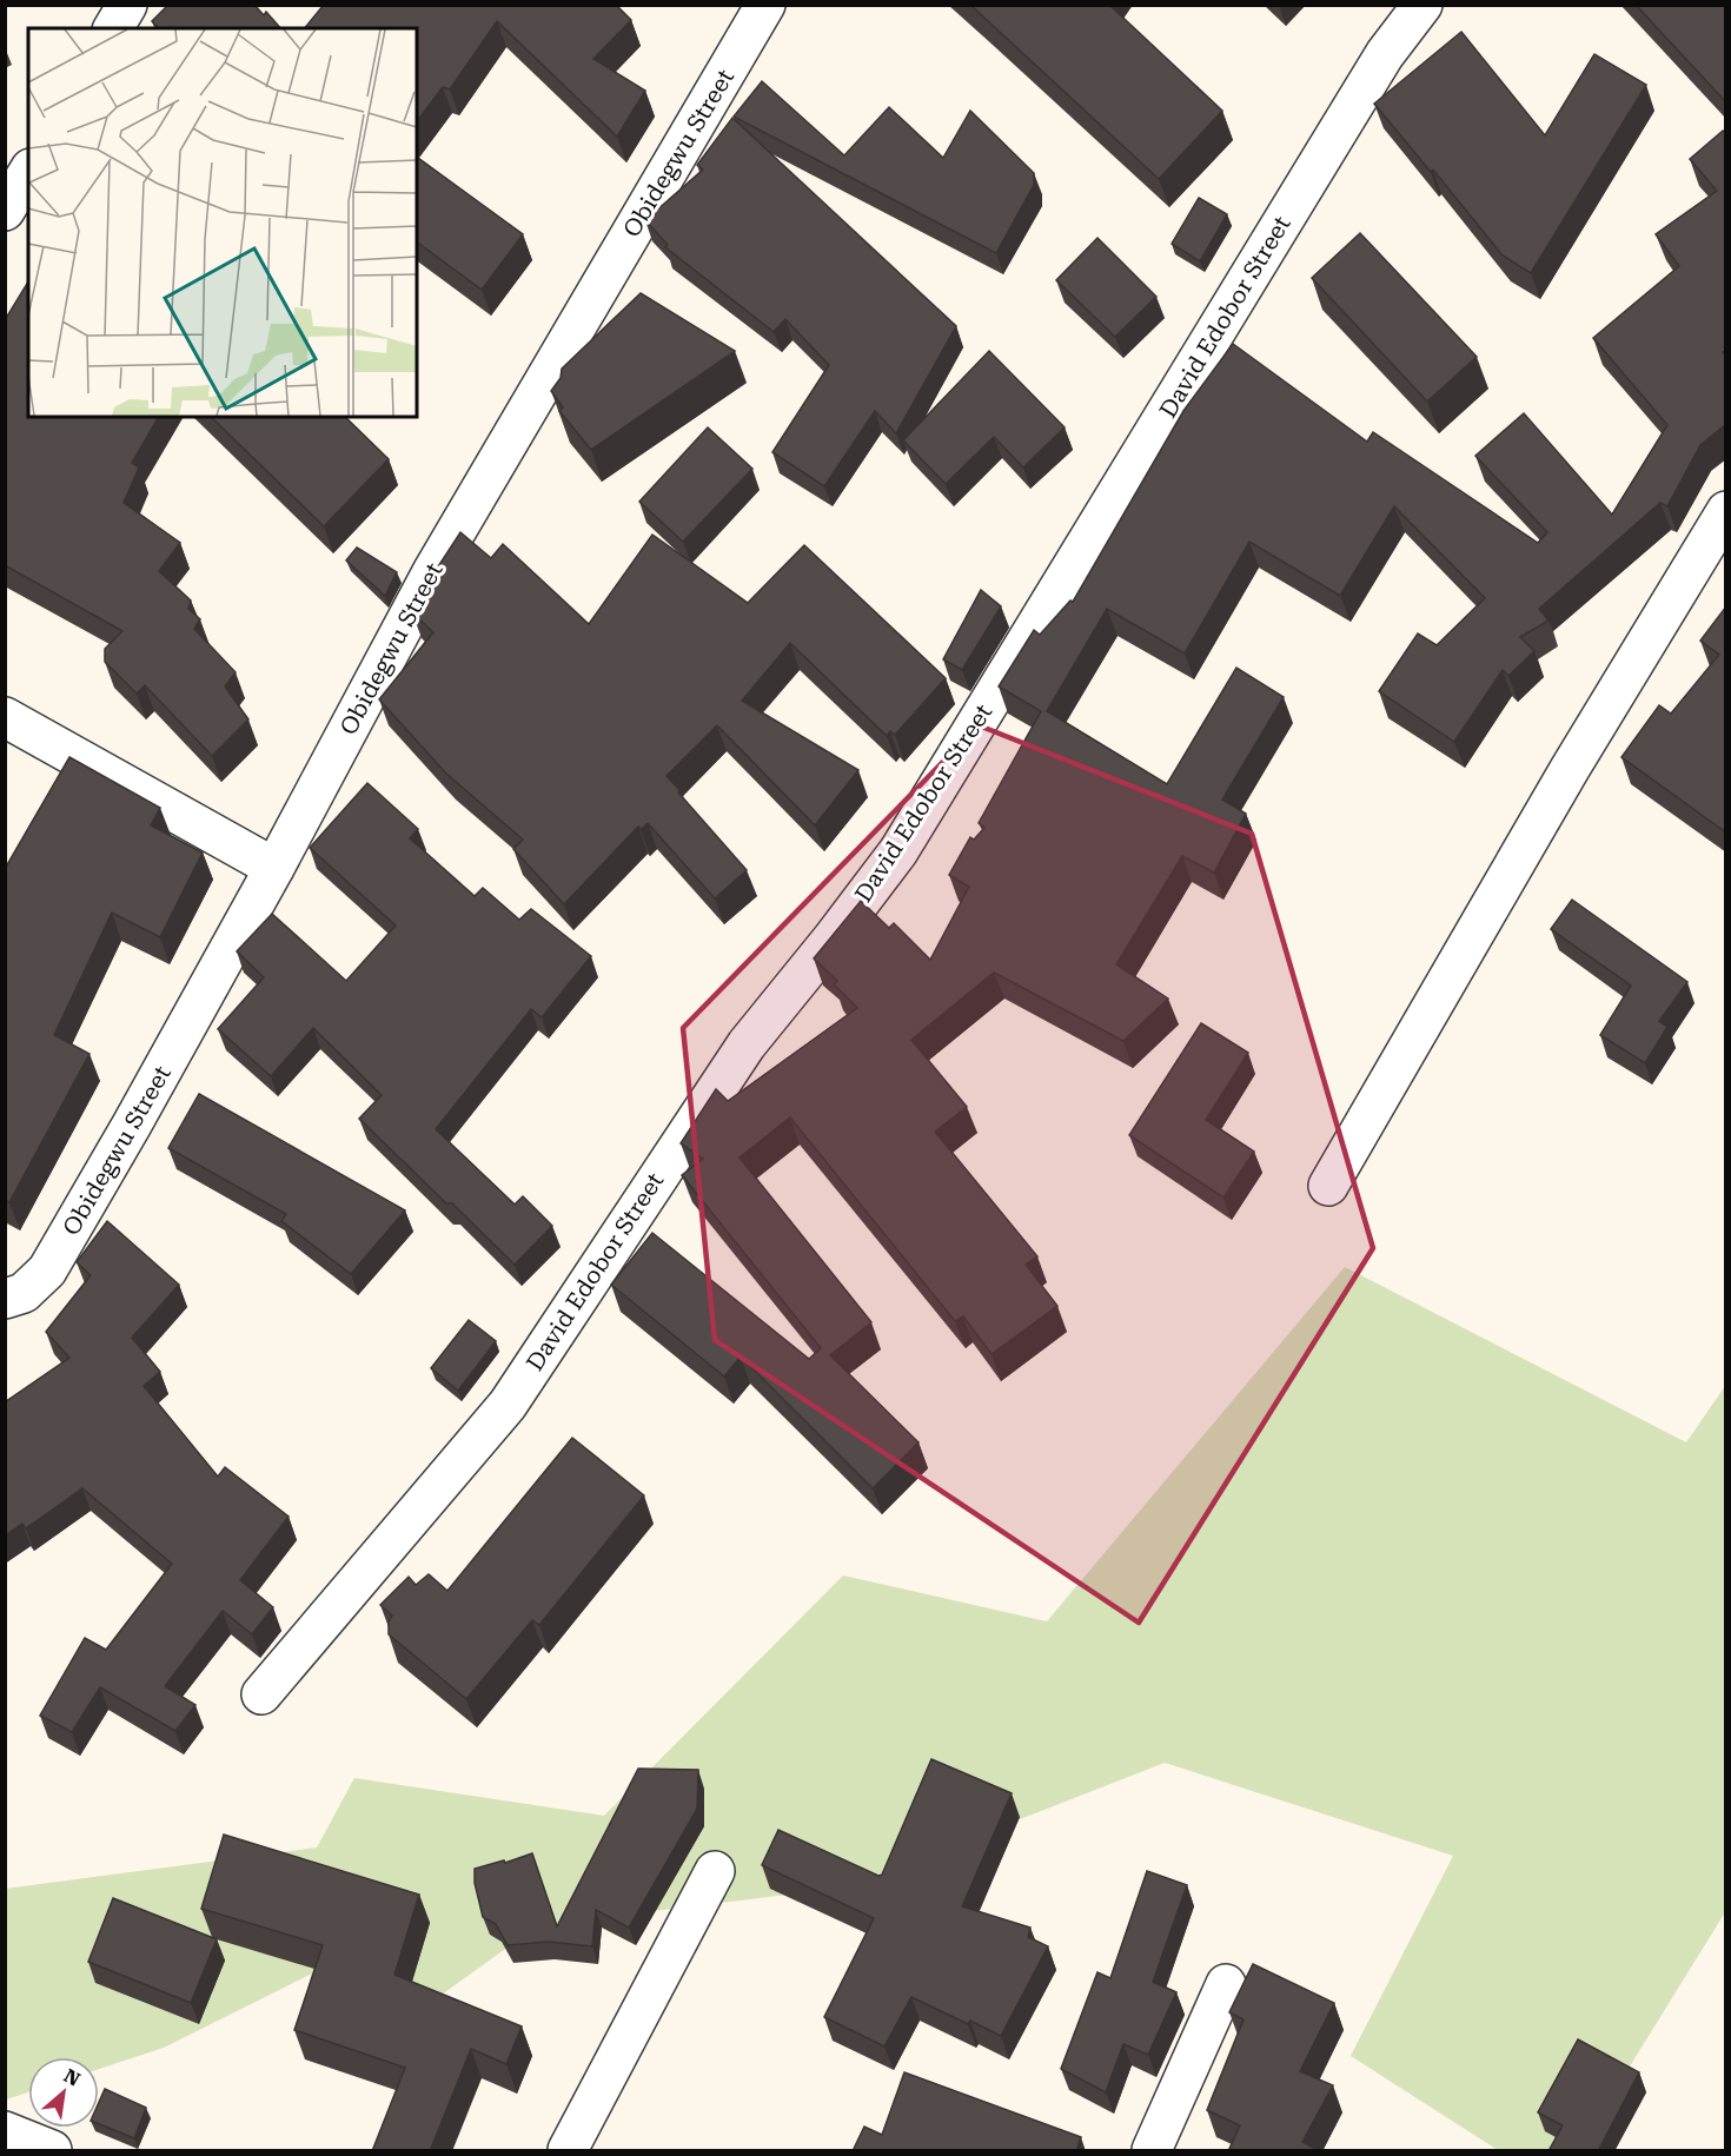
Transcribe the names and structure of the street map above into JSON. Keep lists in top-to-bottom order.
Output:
{
  "streets": {
    "street": ["Obidegwu Street", "David Edobor Street"]
  },
  "north": "top right"
}
